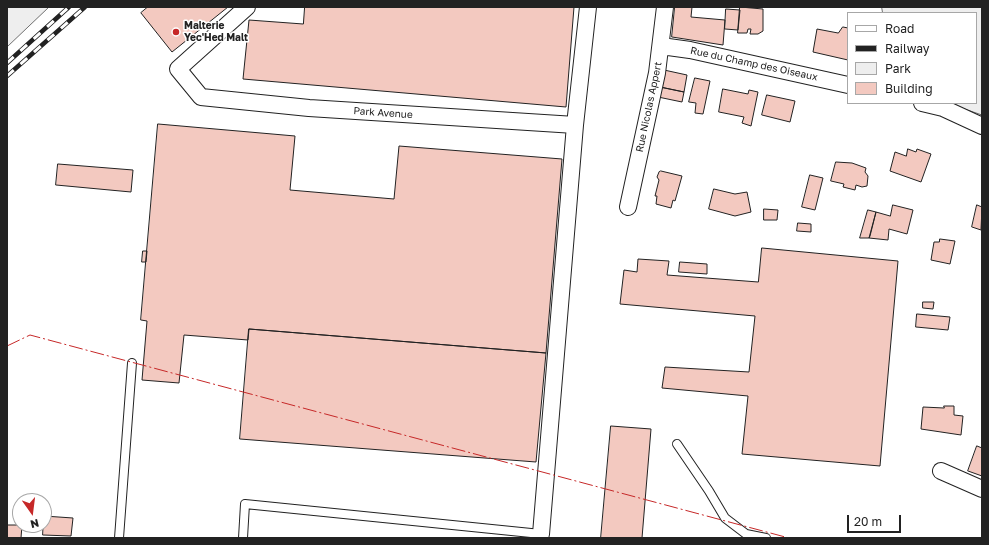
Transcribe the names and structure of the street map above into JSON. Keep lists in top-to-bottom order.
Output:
{
  "streets": {
    "street": ["Rue du Champ des Oiseaux", "Rue Nicolas Appert", "Park Avenue"]
  },
  "crossings": [
    ["Rue du Champ des Oiseaux", "Rue Nicolas Appert"]
  ],
  "places": ["Malterie Yec'Hed Malt"],
  "legend": [
    "Road",
    "Railway",
    "Park",
    "Building"
  ],
  "scale_bar": "20 m",
  "north": "bottom"
}
